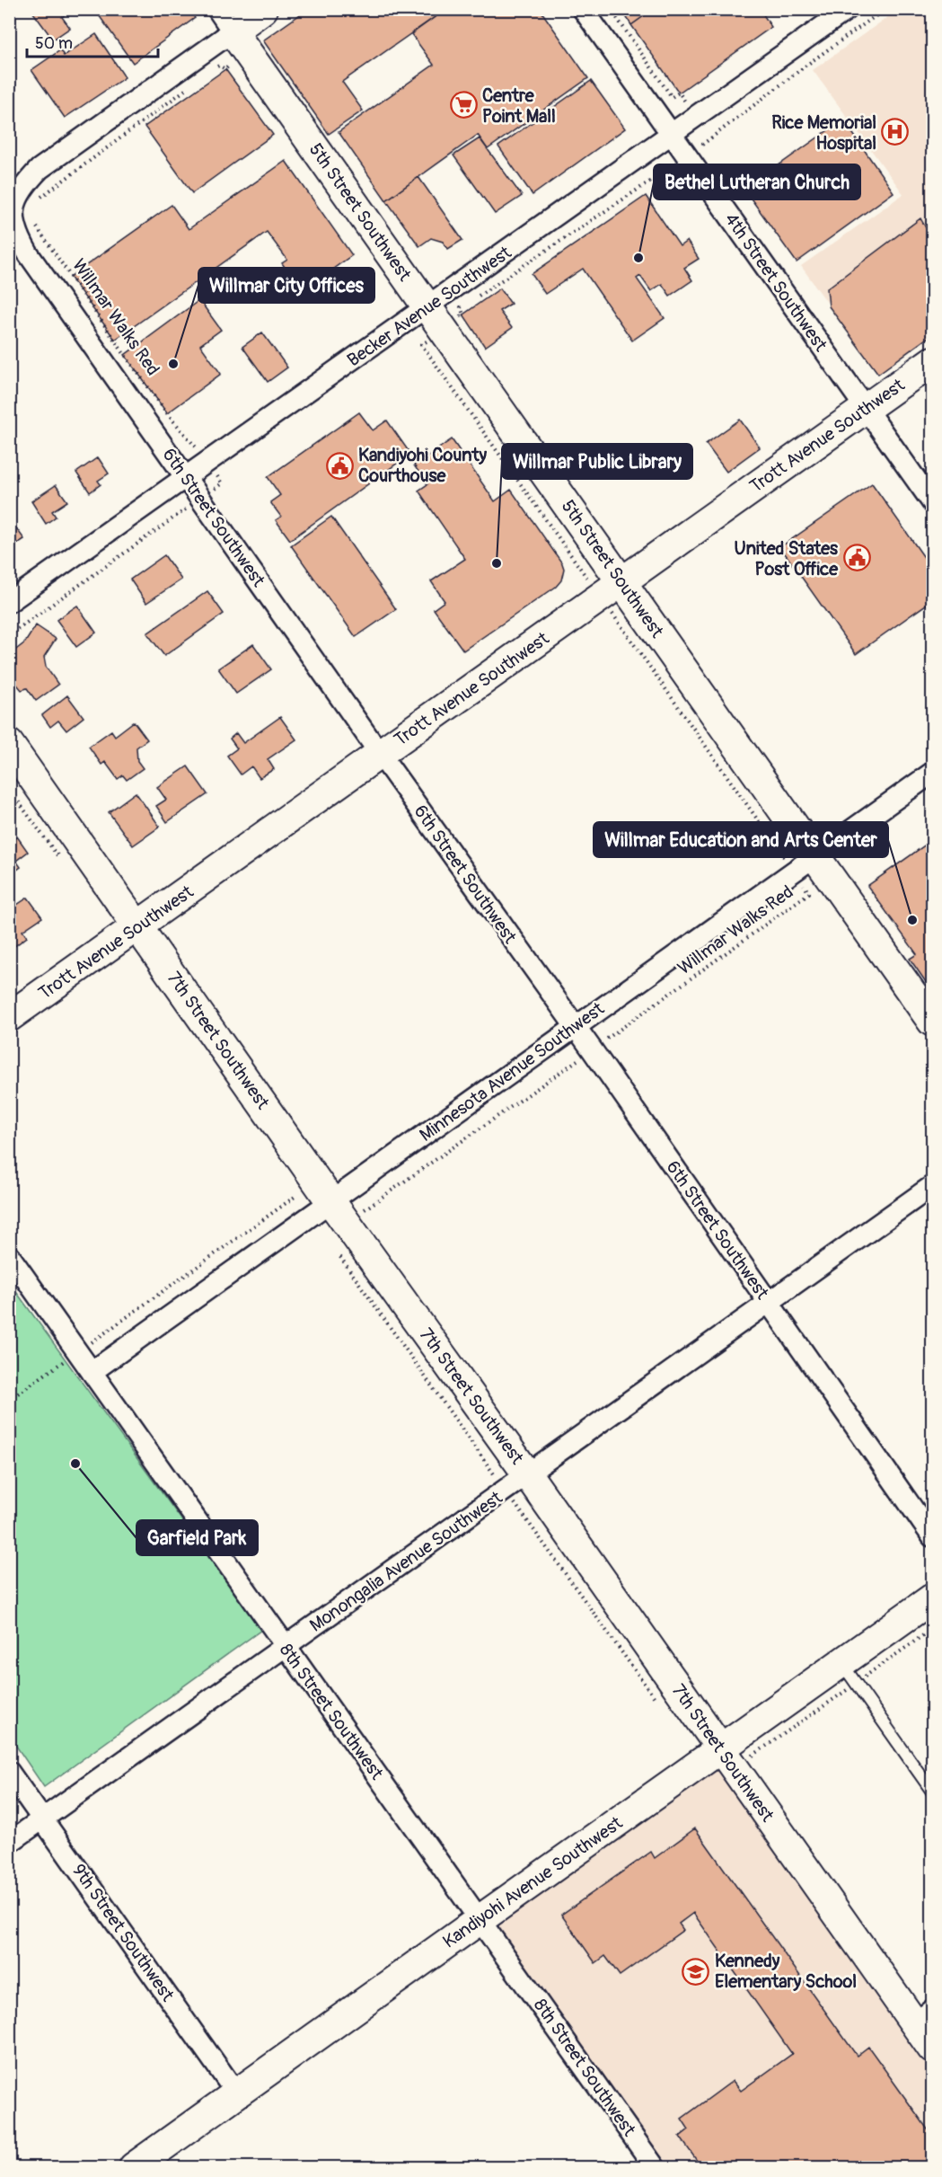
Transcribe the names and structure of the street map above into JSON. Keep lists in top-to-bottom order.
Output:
{
  "streets": {
    "street": [
      "5th Street Southwest",
      "4th Street Southwest",
      "Becker Avenue Southwest",
      "Trott Avenue Southwest",
      "6th Street Southwest",
      "7th Street Southwest",
      "Minnesota Avenue Southwest",
      "Monongalia Avenue Southwest",
      "8th Street Southwest",
      "Kandiyohi Avenue Southwest",
      "9th Street Southwest"
    ],
    "path": ["Willmar Walks Red"]
  },
  "crossings": [
    ["5th Street Southwest", "Becker Avenue Southwest"],
    ["5th Street Southwest", "Willmar Walks Red"],
    ["5th Street Southwest", "Trott Avenue Southwest"],
    ["5th Street Southwest", "6th Street Southwest"],
    ["5th Street Southwest", "Minnesota Avenue Southwest"],
    ["4th Street Southwest", "Becker Avenue Southwest"],
    ["4th Street Southwest", "Willmar Walks Red"],
    ["4th Street Southwest", "Trott Avenue Southwest"],
    ["Becker Avenue Southwest", "Willmar Walks Red"],
    ["Becker Avenue Southwest", "6th Street Southwest"],
    ["Willmar Walks Red", "Trott Avenue Southwest"],
    ["Willmar Walks Red", "6th Street Southwest"],
    ["Willmar Walks Red", "7th Street Southwest"],
    ["Willmar Walks Red", "Minnesota Avenue Southwest"],
    ["Trott Avenue Southwest", "6th Street Southwest"],
    ["Trott Avenue Southwest", "7th Street Southwest"],
    ["6th Street Southwest", "Minnesota Avenue Southwest"],
    ["6th Street Southwest", "Monongalia Avenue Southwest"],
    ["7th Street Southwest", "Minnesota Avenue Southwest"],
    ["7th Street Southwest", "Monongalia Avenue Southwest"],
    ["7th Street Southwest", "Kandiyohi Avenue Southwest"],
    ["Minnesota Avenue Southwest", "8th Street Southwest"],
    ["Monongalia Avenue Southwest", "8th Street Southwest"],
    ["Monongalia Avenue Southwest", "9th Street Southwest"],
    ["8th Street Southwest", "Kandiyohi Avenue Southwest"],
    ["Kandiyohi Avenue Southwest", "9th Street Southwest"]
  ],
  "places": {
    "supermarket": ["Centre Point Mall"],
    "hospital": ["Rice Memorial Hospital"],
    "other": [
      "Bethel Lutheran Church",
      "Willmar City Offices",
      "Willmar Public Library",
      "Willmar Education and Arts Center",
      "Garfield Park"
    ],
    "public building": ["Kandiyohi County Courthouse", "United States Post Office"],
    "school or university": ["Kennedy Elementary School"]
  },
  "scale_bar": "50 m"
}
